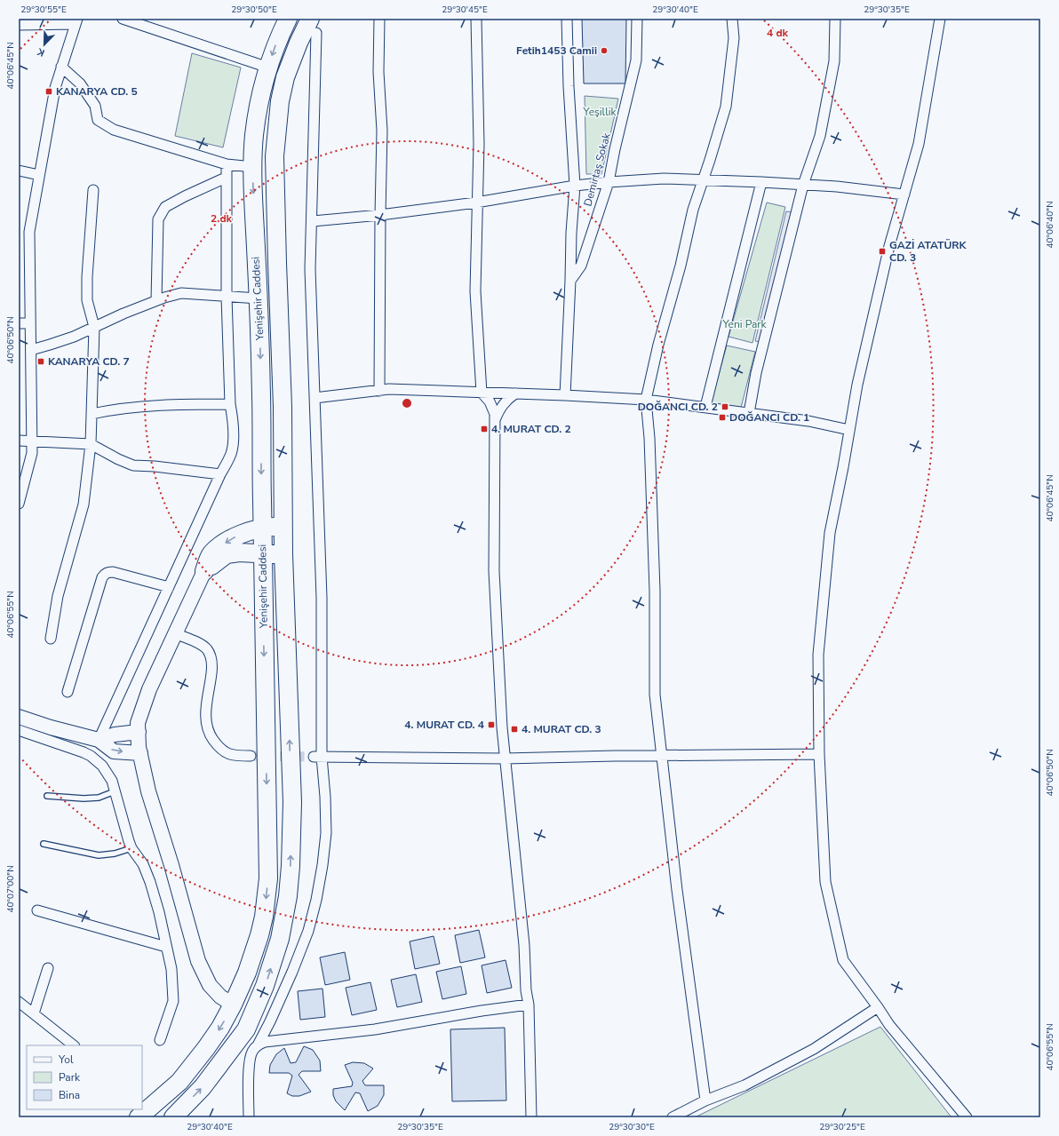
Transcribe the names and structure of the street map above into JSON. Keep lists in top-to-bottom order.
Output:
{
  "streets": {
    "highway": ["Yenişehir Caddesi"],
    "street": ["Demirtaş Sokak"]
  },
  "parks": ["Yeşillik", "Yeni Park"],
  "places": {
    "other": ["Fetih1453 Camii"],
    "transit": [
      "KANARYA CD. 5",
      "GAZİ ATATÜRK CD. 3",
      "KANARYA CD. 7",
      "DOĞANCI CD. 2",
      "DOĞANCI CD. 1",
      "4. MURAT CD. 2",
      "4. MURAT CD. 4",
      "4. MURAT CD. 3"
    ]
  },
  "legend": ["Yol", "Park", "Bina"],
  "north": "bottom left",
  "coordinates": [
    "29°30'55\"E",
    "29°30'50\"E",
    "29°30'45\"E",
    "29°30'40\"E",
    "29°30'35\"E",
    "40°06'45\"N",
    "40°06'40\"N",
    "40°06'50\"N",
    "40°06'55\"N",
    "40°07'00\"N",
    "29°30'30\"E",
    "29°30'25\"E"
  ],
  "rings": ["4 dk", "2 dk"]
}
